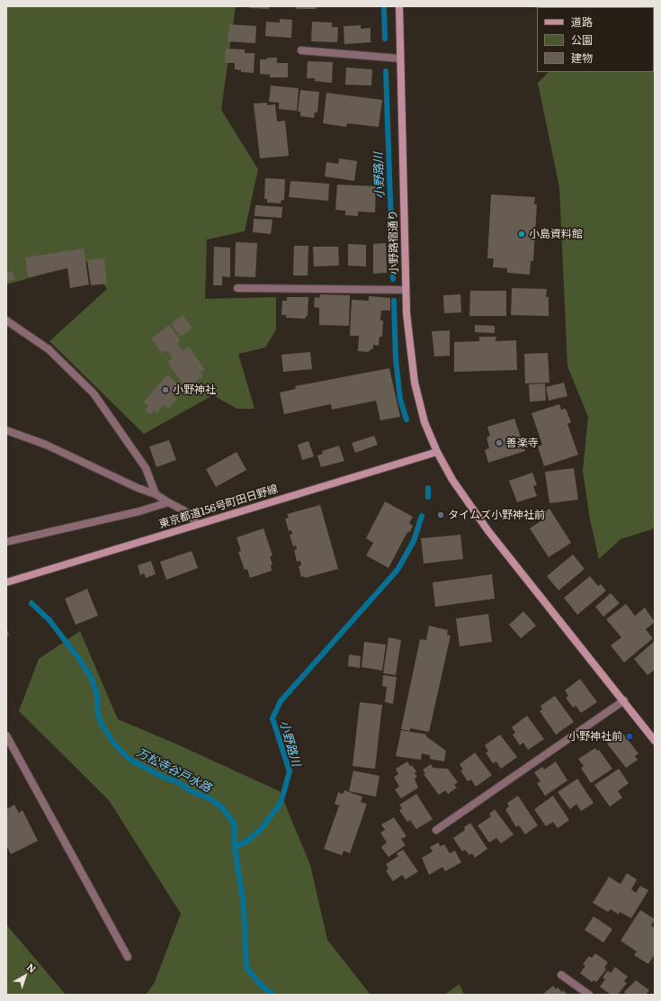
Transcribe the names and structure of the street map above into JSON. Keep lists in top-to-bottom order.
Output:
{
  "streets": {
    "main road": ["小野路宿通り", "東京都道156号町田日野線"]
  },
  "crossings": [
    ["小野路宿通り", "東京都道156号町田日野線"]
  ],
  "water": ["小野路川", "万松寺谷戸水路"],
  "places": [
    "小島資料館",
    "小野神社",
    "善楽寺",
    "タイムズ小野神社前",
    "小野神社前"
  ],
  "legend": ["道路", "公園", "建物"],
  "north": "top right"
}
